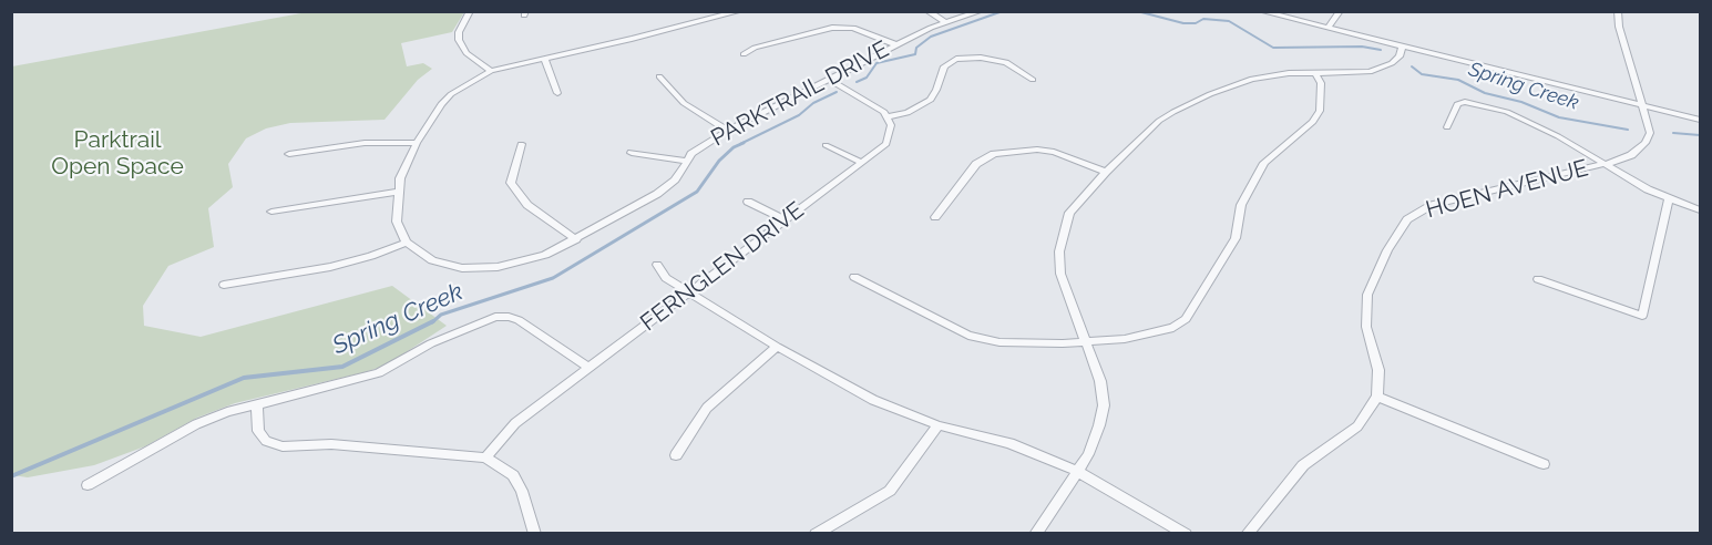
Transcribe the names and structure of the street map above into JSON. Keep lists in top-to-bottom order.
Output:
{
  "streets": {
    "street": ["PARKTRAIL DRIVE", "HOEN AVENUE", "FERNGLEN DRIVE"]
  },
  "water": ["Spring Creek"],
  "parks": ["Parktrail Open Space"]
}
